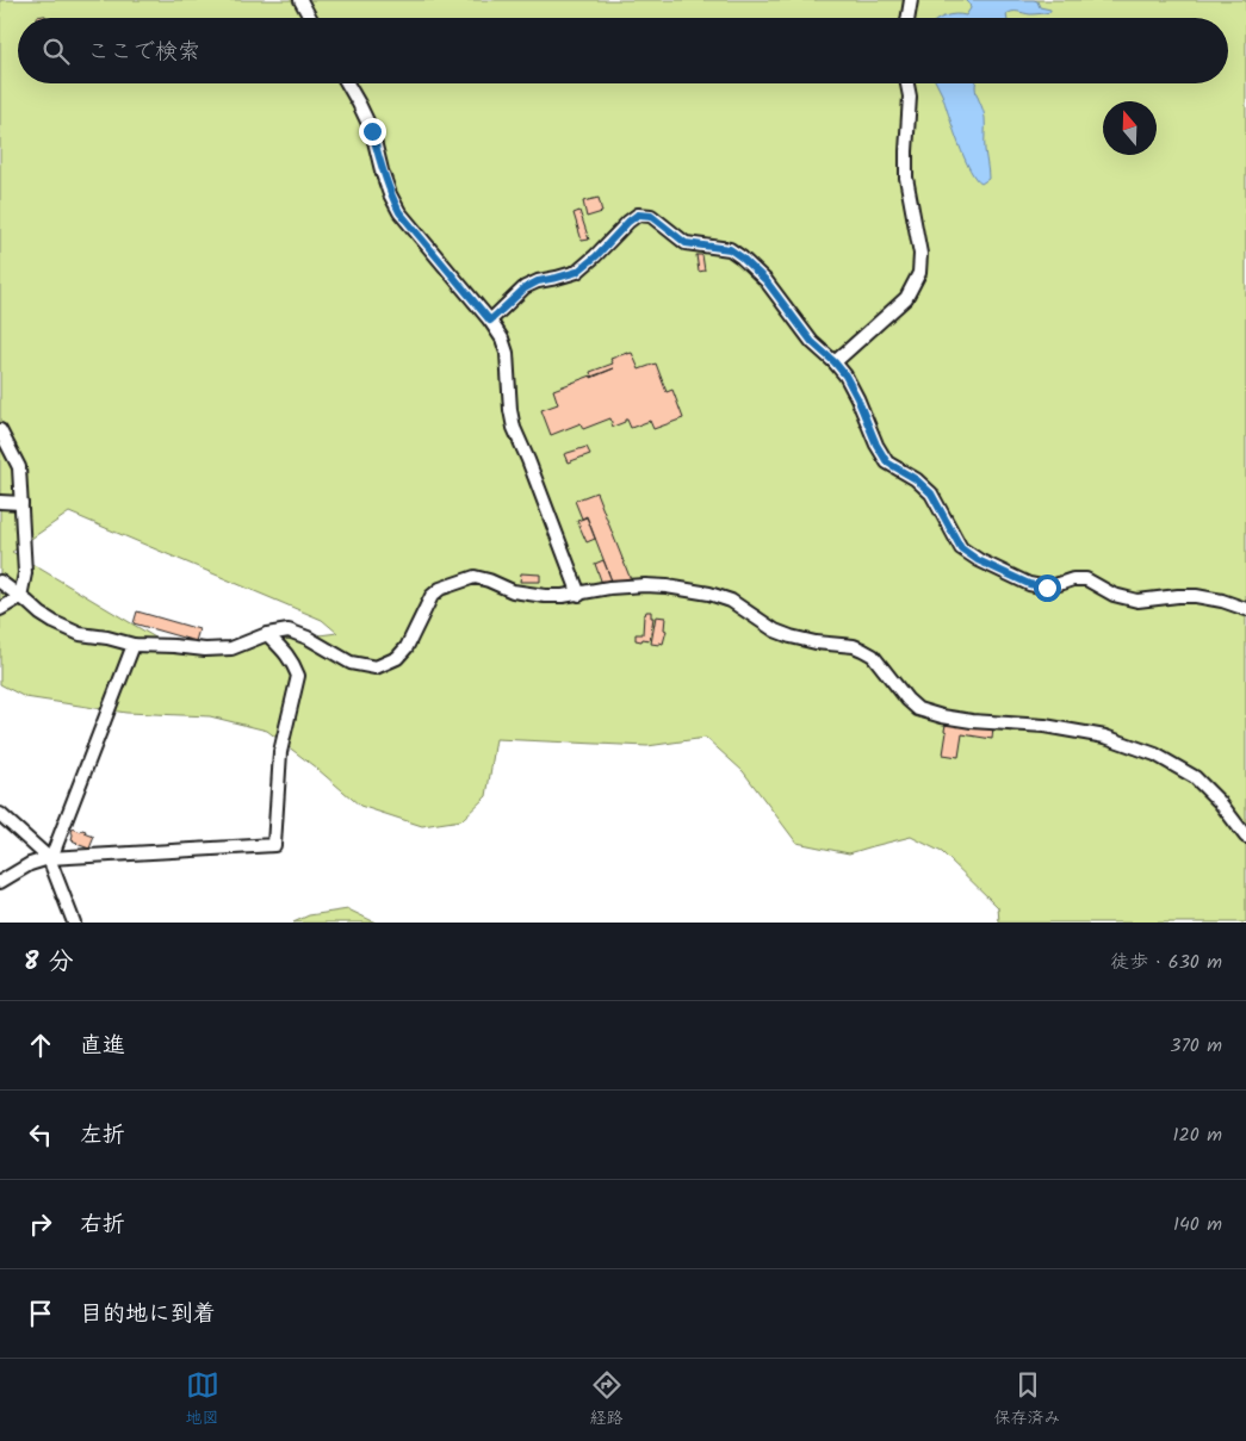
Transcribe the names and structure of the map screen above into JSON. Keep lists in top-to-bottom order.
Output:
{
  "north": "top",
  "page": {
    "search": "ここで検索",
    "heading": ["8 分", "徒歩 · 630 m"],
    "list": [
      ["直進", "370 m"],
      ["左折", "120 m"],
      ["右折", "140 m"],
      "目的地に到着"
    ],
    "nav": ["地図", "経路", "保存済み"]
  }
}
